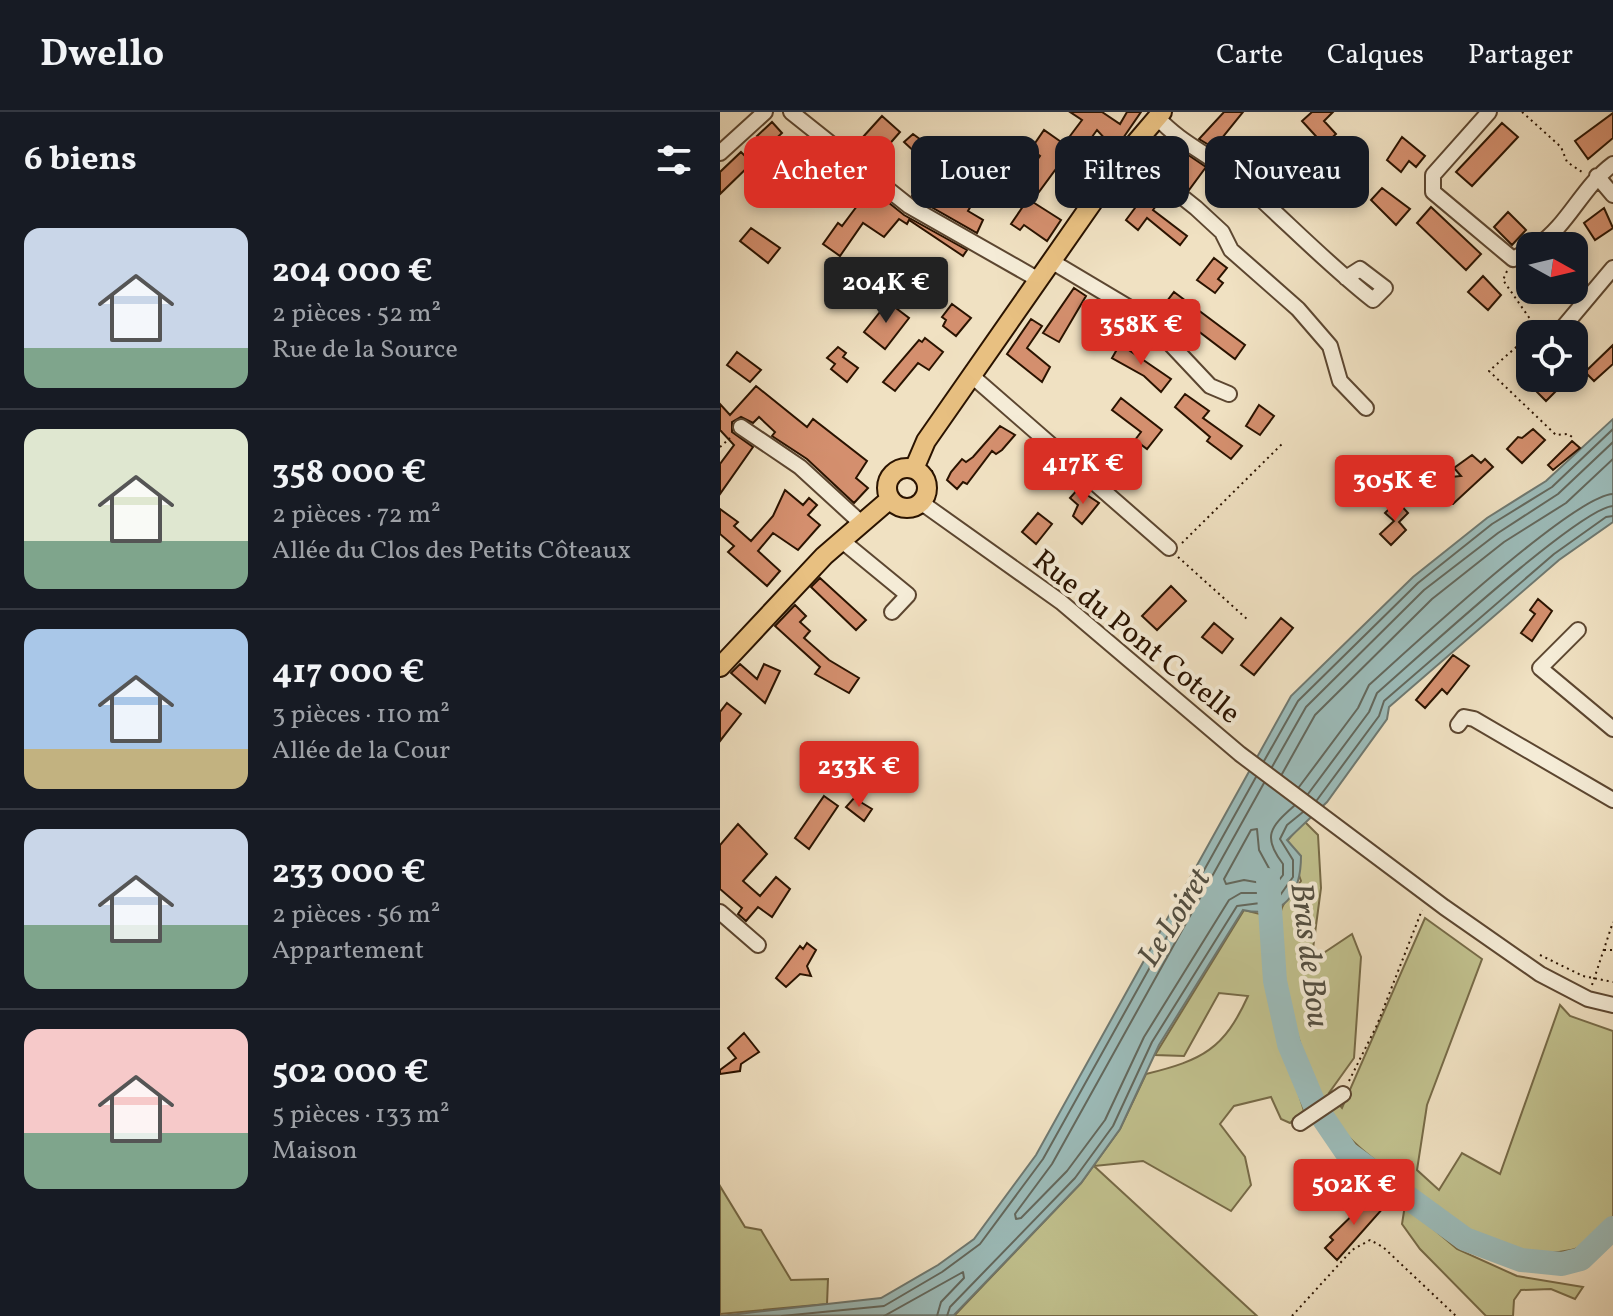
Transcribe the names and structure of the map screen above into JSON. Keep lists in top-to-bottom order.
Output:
{
  "streets": {
    "street": ["Rue du Pont Cotelle"]
  },
  "water": ["Le Loiret", "Bras de Bou"],
  "north": "right",
  "page": {
    "header": "Dwello",
    "nav": ["Carte", "Calques", "Partager"],
    "heading": "6 biens",
    "chip": [
      "Acheter",
      "Louer",
      "Filtres",
      "Nouveau"
    ],
    "list": [
      {
        "name": "204 000 €",
        "note": "2 pièces · 52 m² · Rue de la Source"
      },
      {
        "name": "358 000 €",
        "note": "2 pièces · 72 m² · Allée du Clos des Petits Côteaux"
      },
      {
        "name": "417 000 €",
        "note": "3 pièces · 110 m² · Allée de la Cour"
      },
      {
        "name": "233 000 €",
        "note": "2 pièces · 56 m² · Appartement"
      },
      {
        "name": "502 000 €",
        "note": "5 pièces · 133 m² · Maison"
      }
    ],
    "price": [
      "204K €",
      "358K €",
      "417K €",
      "305K €",
      "233K €",
      "502K €"
    ]
  }
}
